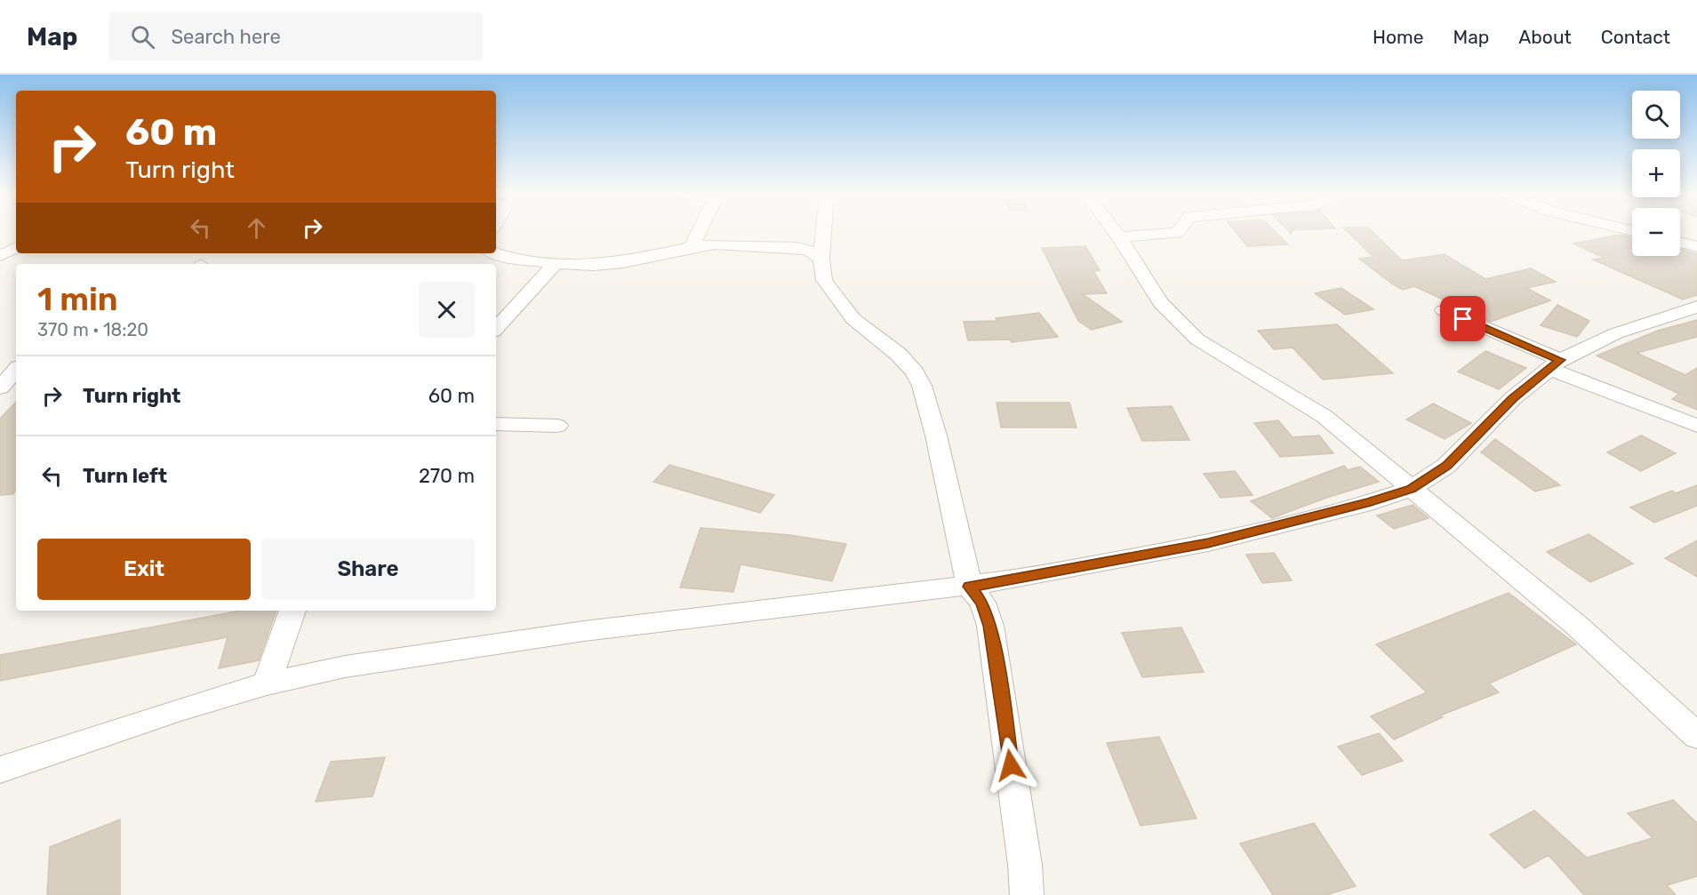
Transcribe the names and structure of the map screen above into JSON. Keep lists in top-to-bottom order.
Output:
{
  "page": {
    "header": "Map",
    "search": "Search here",
    "nav": [
      "Home",
      "Map",
      "About",
      "Contact"
    ],
    "map_buttons": ["+", "−"],
    "turn": ["60 m", "Turn right"],
    "heading": ["1 min", "370 m · 18:20"],
    "list": [
      {
        "name": "Turn right",
        "value": "60 m"
      },
      {
        "name": "Turn left",
        "value": "270 m"
      }
    ],
    "buttons": ["Exit", "Share"]
  }
}
